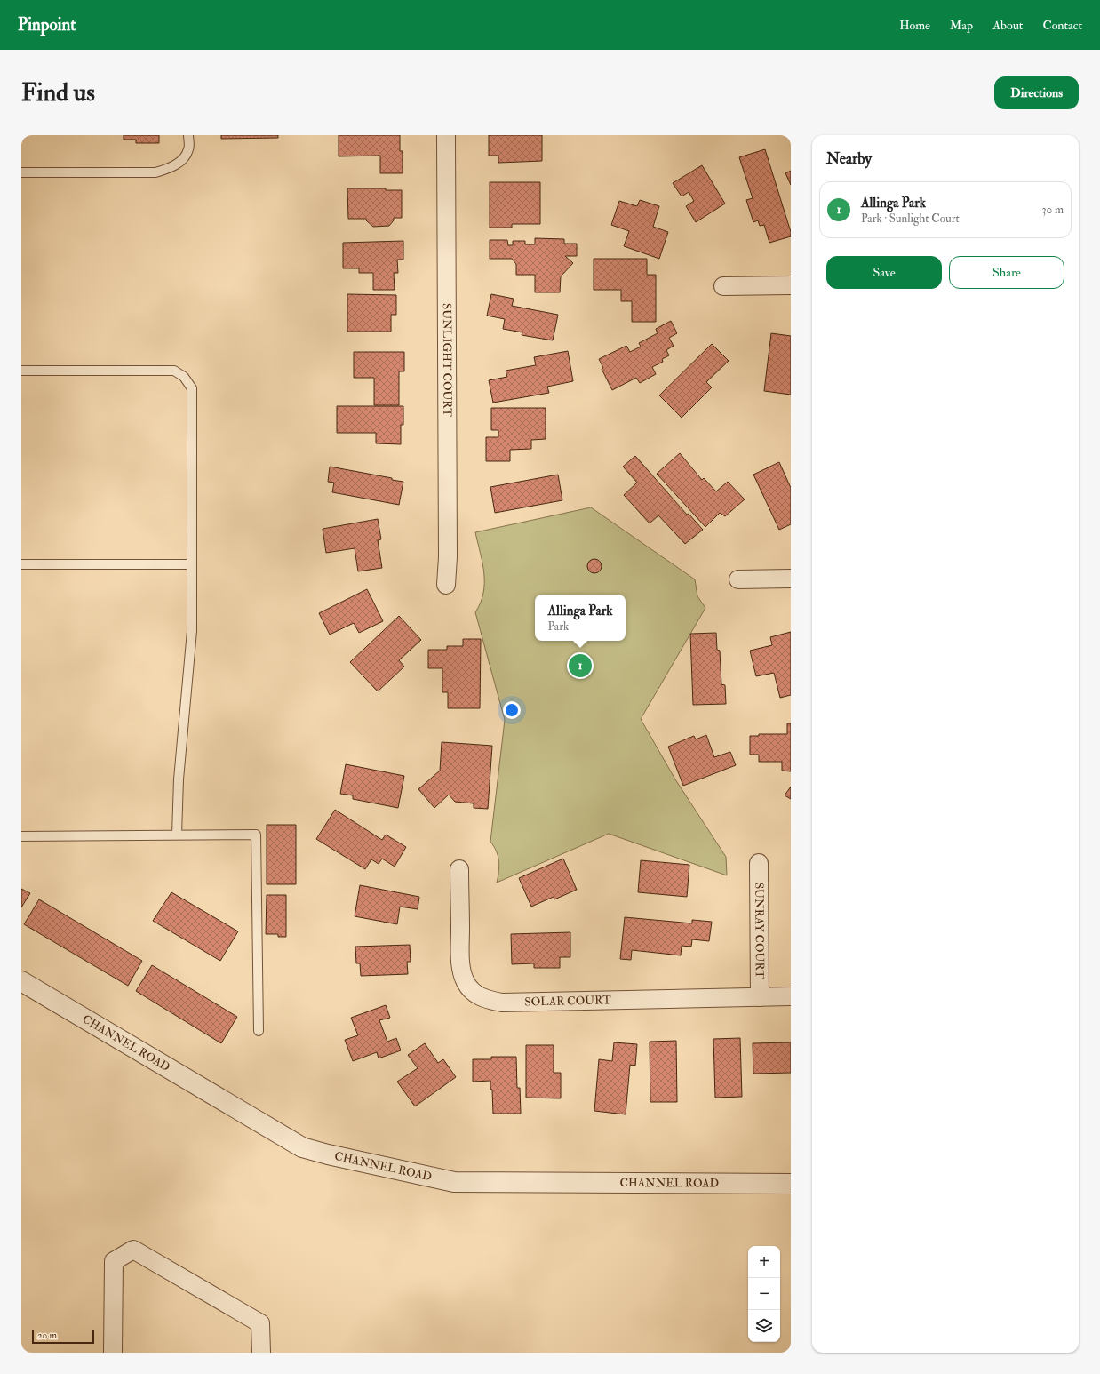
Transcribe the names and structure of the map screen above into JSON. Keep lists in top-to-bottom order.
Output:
{
  "streets": {
    "street": [
      "SUNLIGHT COURT",
      "SUNRAY COURT",
      "SOLAR COURT",
      "CHANNEL ROAD"
    ]
  },
  "crossings": [
    ["SUNRAY COURT", "SOLAR COURT"]
  ],
  "scale_bar": "20 m",
  "page": {
    "header": "Pinpoint",
    "nav": [
      "Home",
      "Map",
      "About",
      "Contact"
    ],
    "buttons": [
      "Directions",
      ["Save", "Share"]
    ],
    "title": "Find us",
    "heading": "Nearby",
    "list": [
      {
        "mark": "1",
        "name": "Allinga Park",
        "note": "Park · Sunlight Court",
        "value": "30 m"
      }
    ],
    "popup": ["Allinga Park", "Park"],
    "pins": "1",
    "map_buttons": ["+", "−"],
    "scale": "20 m"
  }
}
